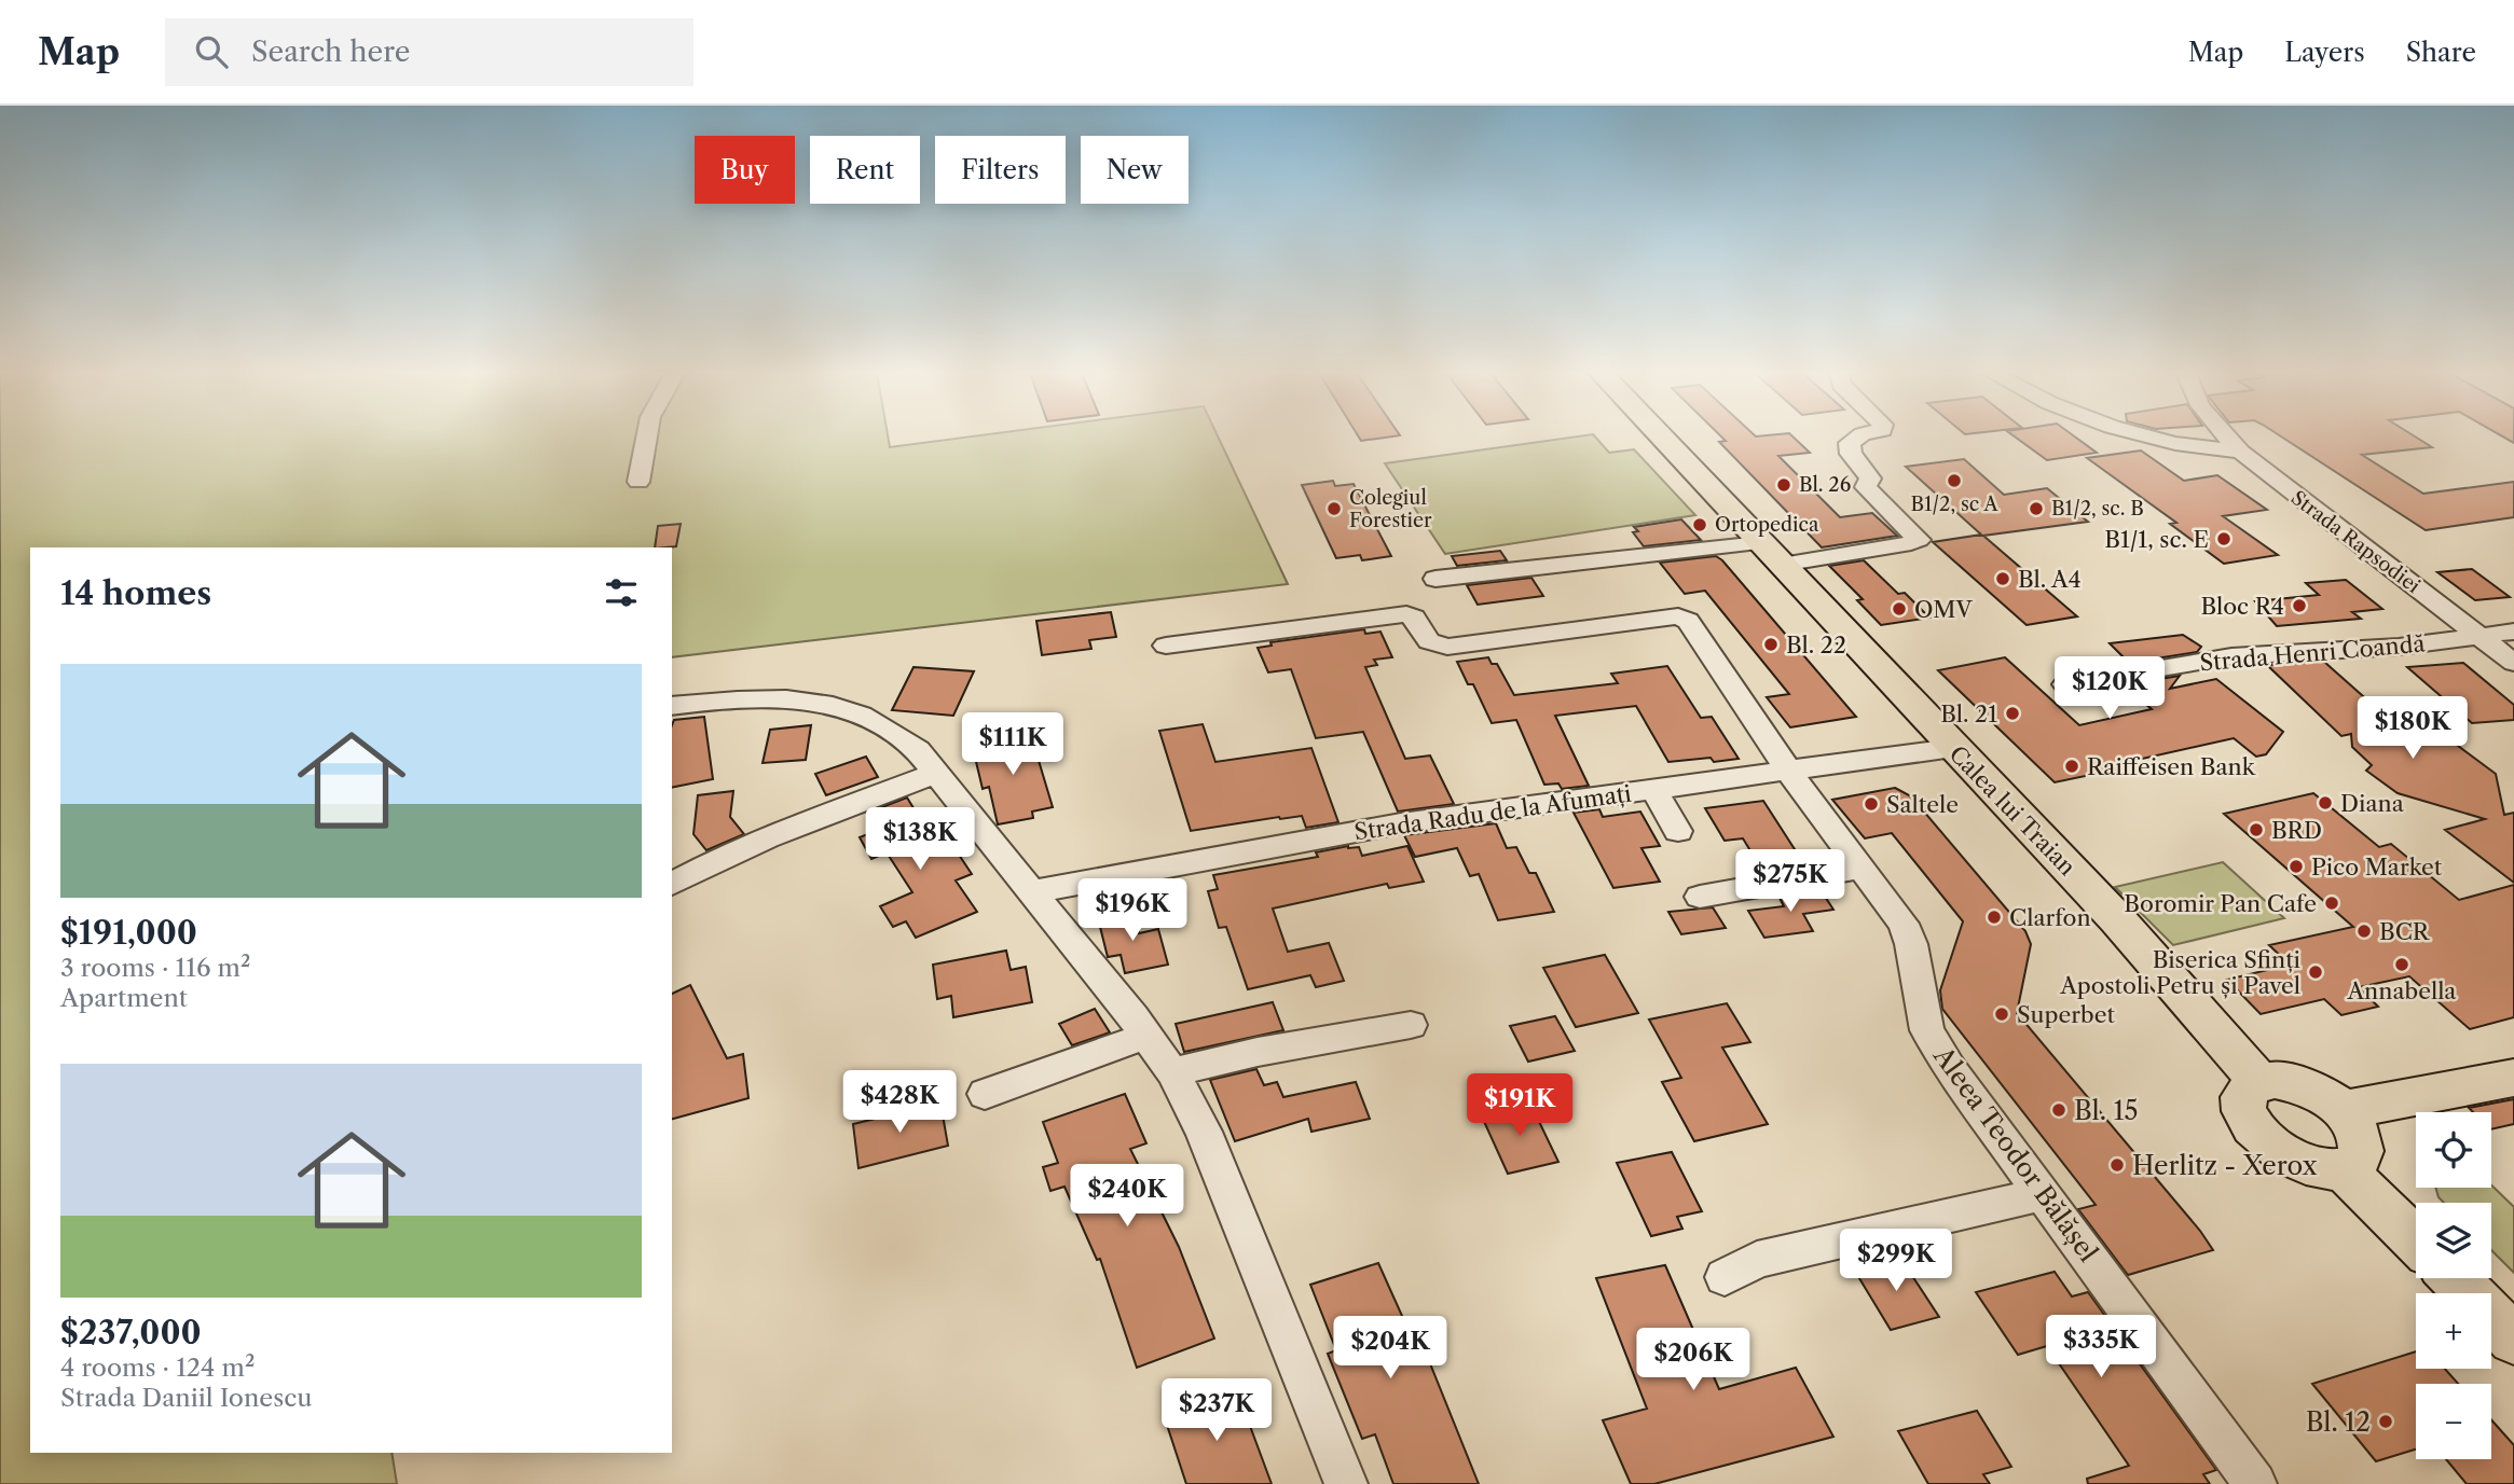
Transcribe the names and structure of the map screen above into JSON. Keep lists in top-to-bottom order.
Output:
{
  "streets": {
    "main road": ["Calea lui Traian"],
    "street": [
      "Strada Rapsodiei",
      "Strada Henri Coandă",
      "Strada Radu de la Afumați",
      "Aleea Teodor Bălășel"
    ]
  },
  "crossings": [
    ["Strada Rapsodiei", "Strada Henri Coandă"],
    ["Calea lui Traian", "Strada Radu de la Afumați"],
    ["Strada Radu de la Afumați", "Aleea Teodor Bălășel"]
  ],
  "places": [
    "B1/2, sc A",
    "Bl. 26",
    "Colegiul Forestier",
    "B1/2, sc. B",
    "Ortopedica",
    "B1/1, sc. E",
    "Bl. A4",
    "Bloc R4",
    "OMV",
    "Bl. 22",
    "Bl. 21",
    "Raiffeisen Bank",
    "Diana",
    "Saltele",
    "BRD",
    "Pico Market",
    "Boromir Pan Cafe",
    "Clarfon",
    "BCR",
    "Annabella",
    "Biserica Sfinți Apostoli Petru și Pavel",
    "Superbet",
    "Bl. 15",
    "Herlitz - Xerox",
    "Bl. 12"
  ],
  "page": {
    "header": "Map",
    "search": "Search here",
    "nav": ["Map", "Layers", "Share"],
    "chip": [
      "Buy",
      "Rent",
      "Filters",
      "New"
    ],
    "heading": "14 homes",
    "list": [
      {
        "name": "$191,000",
        "note": "3 rooms · 116 m² · Apartment"
      },
      {
        "name": "$237,000",
        "note": "4 rooms · 124 m² · Strada Daniil Ionescu"
      }
    ],
    "price": [
      "$120K",
      "$180K",
      "$111K",
      "$138K",
      "$275K",
      "$196K",
      "$428K",
      "$191K",
      "$240K",
      "$299K",
      "$335K",
      "$204K",
      "$206K",
      "$237K"
    ],
    "map_buttons": ["+", "−"]
  }
}
